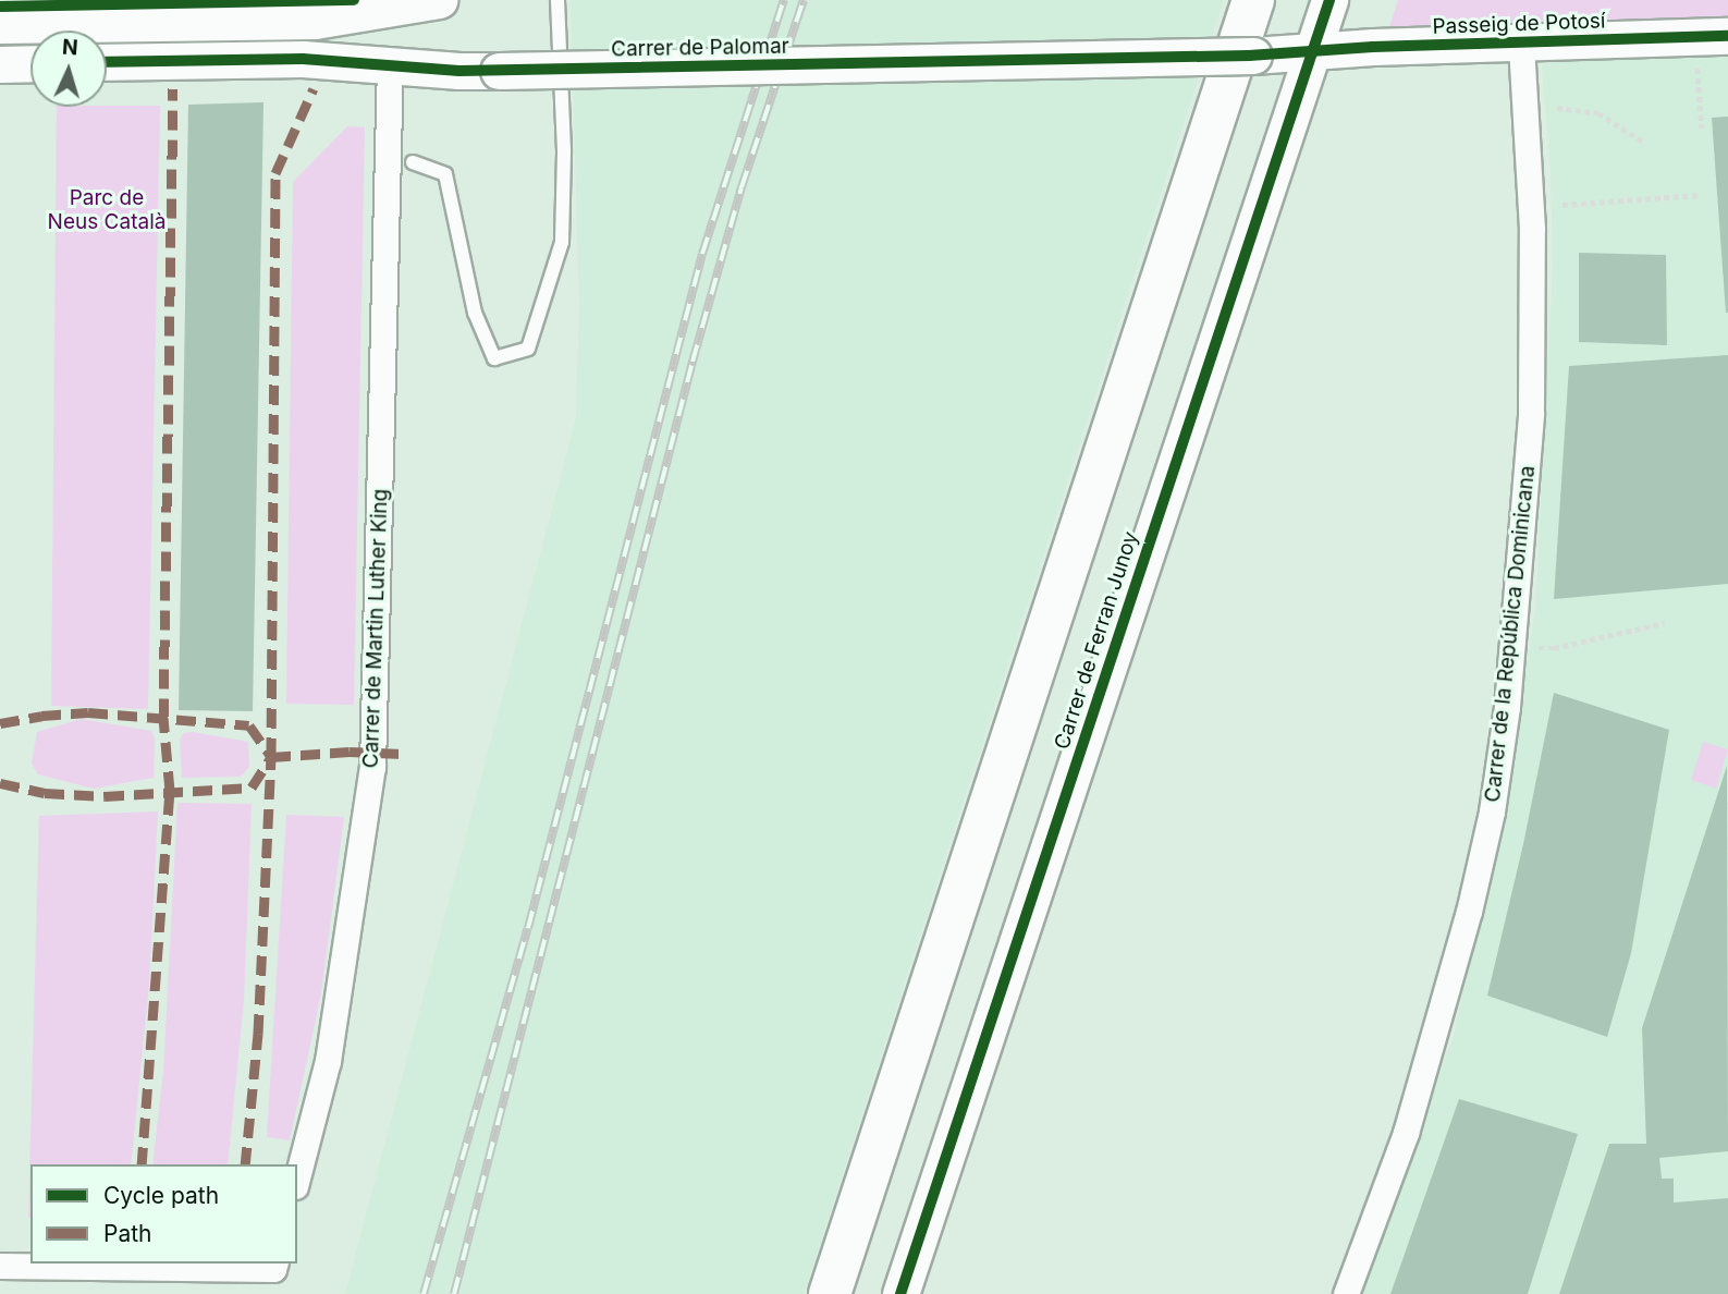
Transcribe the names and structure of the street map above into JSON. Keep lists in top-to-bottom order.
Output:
{
  "streets": {
    "street": [
      "Passeig de Potosí",
      "Carrer de Palomar",
      "Carrer de Martin Luther King",
      "Carrer de la República Dominicana",
      "Carrer de Ferran Junoy"
    ]
  },
  "crossings": [
    ["Passeig de Potosí", "Carrer de Palomar"],
    ["Passeig de Potosí", "Carrer de la República Dominicana"],
    ["Passeig de Potosí", "Carrer de Ferran Junoy"],
    ["Carrer de Palomar", "Carrer de Martin Luther King"],
    ["Carrer de Palomar", "Carrer de Ferran Junoy"]
  ],
  "parks": ["Parc de Neus Català"],
  "legend": ["Cycle path", "Path"],
  "north": "top"
}
